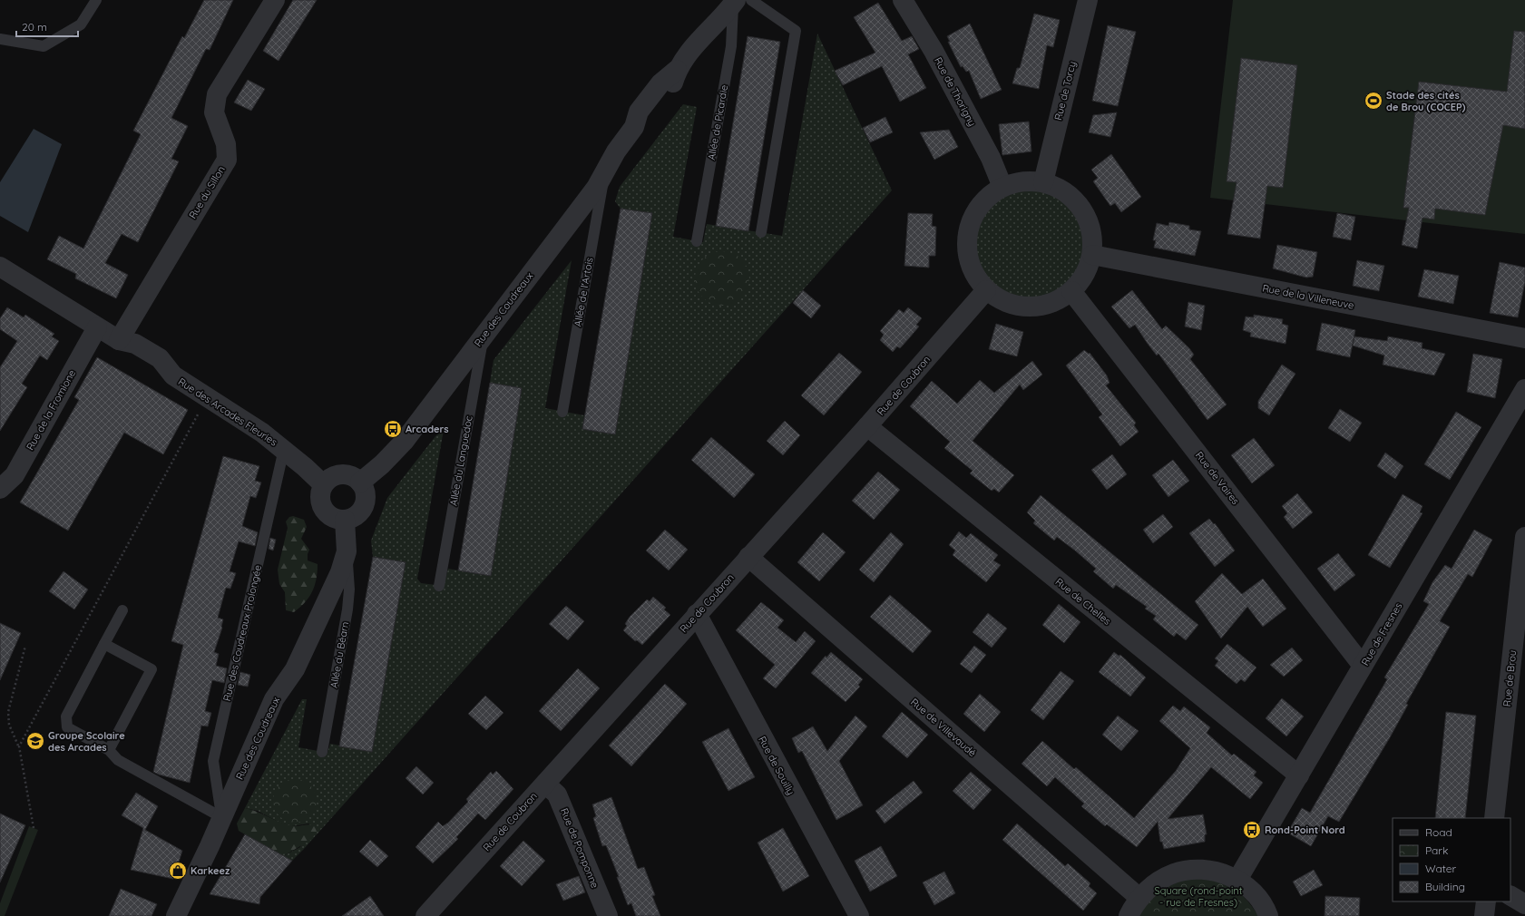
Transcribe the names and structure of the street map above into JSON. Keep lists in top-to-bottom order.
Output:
{
  "streets": {
    "street": [
      "Rue de Torcy",
      "Rue de Thorigny",
      "Rue du Sillon",
      "Rue de la Villeneuve",
      "Rue des Coudreaux",
      "Rue de Coubron",
      "Rue de la Fromione",
      "Rue des Arcades Fleuries",
      "Rue de Vaires",
      "Rue de Chelles",
      "Rue de Fresnes",
      "Rue de Brou",
      "Rue de Villevaudé",
      "Rue de Souilly",
      "Rue de Pomponne"
    ],
    "lane": [
      "Allée de Picardie",
      "Allée de l'Artois",
      "Allée du Languedoc",
      "Rue des Coudreaux Prolongée",
      "Allée du Béarn"
    ]
  },
  "crossings": [
    ["Rue de Torcy", "Rue de Thorigny"],
    ["Rue de Torcy", "Rue de la Villeneuve"],
    ["Rue de Torcy", "Rue de Coubron"],
    ["Rue de Torcy", "Rue de Vaires"],
    ["Rue de Thorigny", "Rue de la Villeneuve"],
    ["Rue de Thorigny", "Rue de Coubron"],
    ["Rue de Thorigny", "Rue de Vaires"],
    ["Allée de Picardie", "Rue des Coudreaux"],
    ["Rue du Sillon", "Rue des Arcades Fleuries"],
    ["Allée de l'Artois", "Rue des Coudreaux"],
    ["Rue de la Villeneuve", "Rue de Coubron"],
    ["Rue de la Villeneuve", "Rue de Vaires"],
    ["Rue des Coudreaux", "Rue des Arcades Fleuries"],
    ["Rue des Coudreaux", "Allée du Languedoc"],
    ["Rue des Coudreaux", "Rue des Coudreaux Prolongée"],
    ["Rue des Coudreaux", "Allée du Béarn"],
    ["Rue de Coubron", "Rue de Vaires"],
    ["Rue de Coubron", "Rue de Chelles"],
    ["Rue de Coubron", "Rue de Villevaudé"],
    ["Rue de Coubron", "Rue de Souilly"],
    ["Rue de Coubron", "Rue de Pomponne"],
    ["Rue de la Fromione", "Rue des Arcades Fleuries"],
    ["Rue des Arcades Fleuries", "Rue des Coudreaux Prolongée"],
    ["Rue de Vaires", "Rue de Fresnes"],
    ["Rue de Chelles", "Rue de Fresnes"]
  ],
  "parks": ["Square (rond-point - rue de Fresnes)"],
  "places": {
    "sports": ["Stade des cités de Brou (COCEP)"],
    "bus stop": ["Arcaders", "Rond-Point Nord"],
    "school or university": ["Groupe Scolaire des Arcades"],
    "shop": ["Karkeez"]
  },
  "legend": [
    "Road",
    "Park",
    "Water",
    "Building"
  ],
  "scale_bar": "20 m"
}
